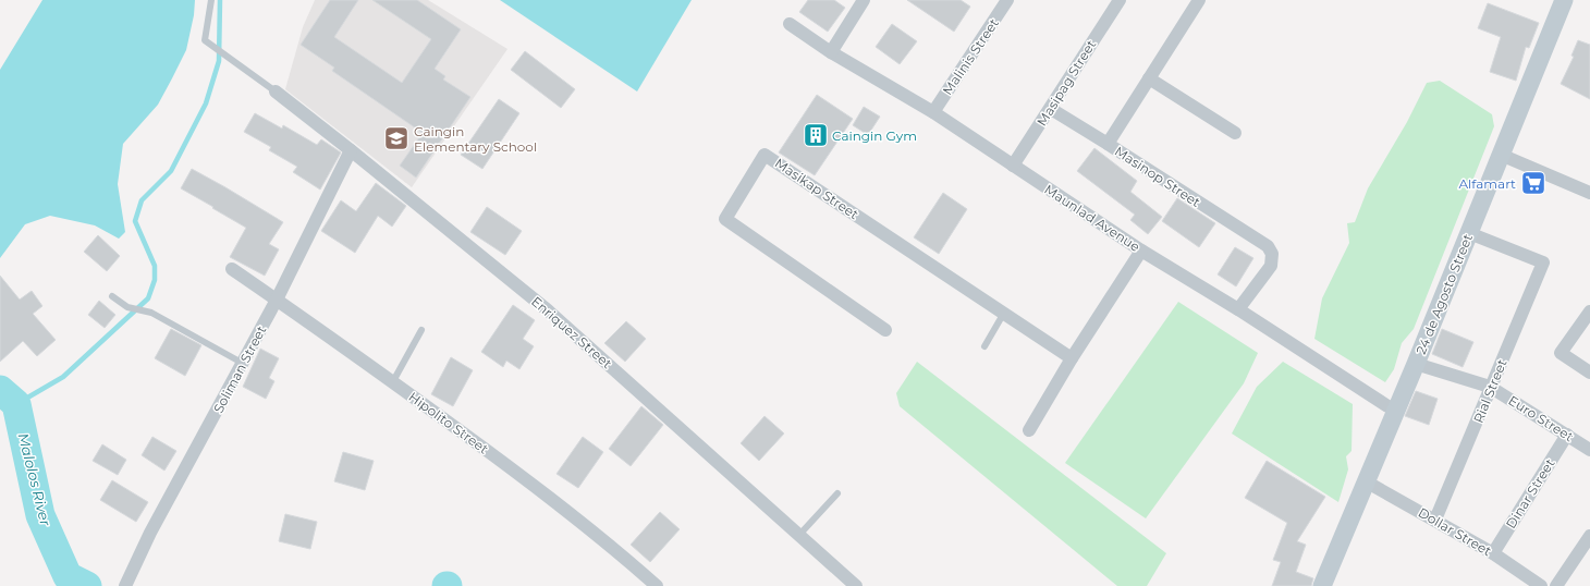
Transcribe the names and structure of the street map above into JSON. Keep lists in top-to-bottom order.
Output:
{
  "streets": {
    "street": [
      "Malinis Street",
      "Masipag Street",
      "Masinop Street",
      "Masikap Street",
      "Maunlad Avenue",
      "24 de Agosto Street",
      "Enriquez Street",
      "Soliman Street",
      "Rial Street",
      "Euro Street",
      "Hipolito Street",
      "Dinar Street",
      "Dollar Street"
    ]
  },
  "crossings": [
    ["Malinis Street", "Maunlad Avenue"],
    ["Masipag Street", "Maunlad Avenue"],
    ["Masinop Street", "Maunlad Avenue"],
    ["Maunlad Avenue", "24 de Agosto Street"],
    ["24 de Agosto Street", "Rial Street"],
    ["24 de Agosto Street", "Euro Street"],
    ["24 de Agosto Street", "Dollar Street"],
    ["Enriquez Street", "Soliman Street"],
    ["Soliman Street", "Hipolito Street"],
    ["Rial Street", "Euro Street"],
    ["Rial Street", "Dollar Street"],
    ["Euro Street", "Dinar Street"],
    ["Dinar Street", "Dollar Street"]
  ],
  "water": ["Malolos River"],
  "places": {
    "building": ["Caingin Gym"],
    "school or university": ["Caingin Elementary School"],
    "supermarket": ["Alfamart"]
  }
}
